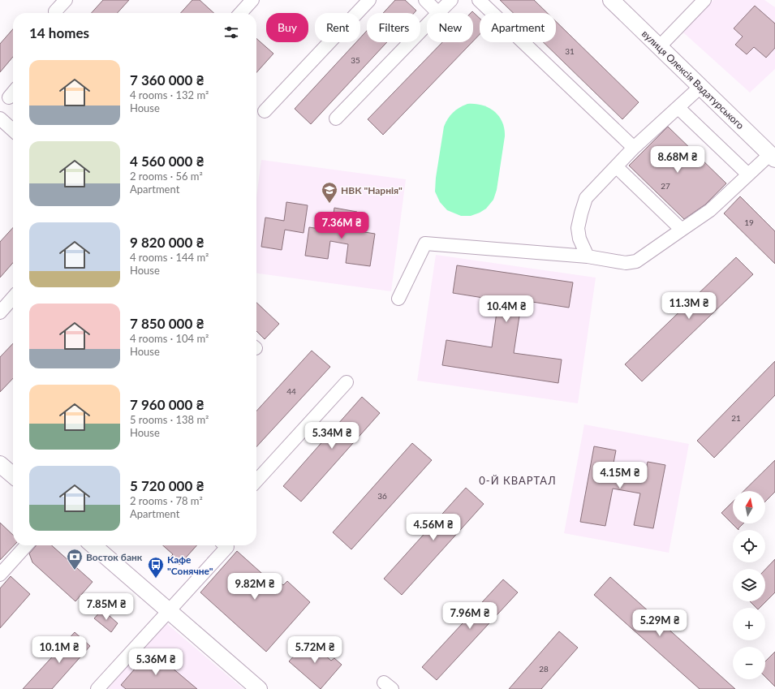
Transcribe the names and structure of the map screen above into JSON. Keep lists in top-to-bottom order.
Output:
{
  "streets": {
    "main road": ["вулиця Олексія Вадатурського"]
  },
  "districts": ["0-Й КВАРТАЛ"],
  "places": {
    "school or university": ["НВК \"Нарнія\""],
    "bank": ["Восток банк"],
    "bus stop": ["Кафе \"Сонячне\""]
  },
  "house_numbers": [
    "31",
    "35",
    "27",
    "19",
    "44",
    "21",
    "36",
    "28"
  ],
  "north": "top",
  "page": {
    "chip": [
      "Buy",
      "Rent",
      "Filters",
      "New",
      "Apartment"
    ],
    "heading": "14 homes",
    "list": [
      {
        "name": "7 360 000 ₴",
        "note": "4 rooms · 132 m² · House"
      },
      {
        "name": "4 560 000 ₴",
        "note": "2 rooms · 56 m² · Apartment"
      },
      {
        "name": "9 820 000 ₴",
        "note": "4 rooms · 144 m² · House"
      },
      {
        "name": "7 850 000 ₴",
        "note": "4 rooms · 104 m² · House"
      },
      {
        "name": "7 960 000 ₴",
        "note": "5 rooms · 138 m² · House"
      },
      {
        "name": "5 720 000 ₴",
        "note": "2 rooms · 78 m² · Apartment"
      }
    ],
    "price": [
      "8.68M ₴",
      "7.36M ₴",
      "11.3M ₴",
      "10.4M ₴",
      "5.34M ₴",
      "4.15M ₴",
      "4.56M ₴",
      "9.82M ₴",
      "7.85M ₴",
      "7.96M ₴",
      "5.29M ₴",
      "10.1M ₴",
      "5.72M ₴",
      "5.36M ₴"
    ],
    "map_buttons": ["+", "−"]
  }
}
